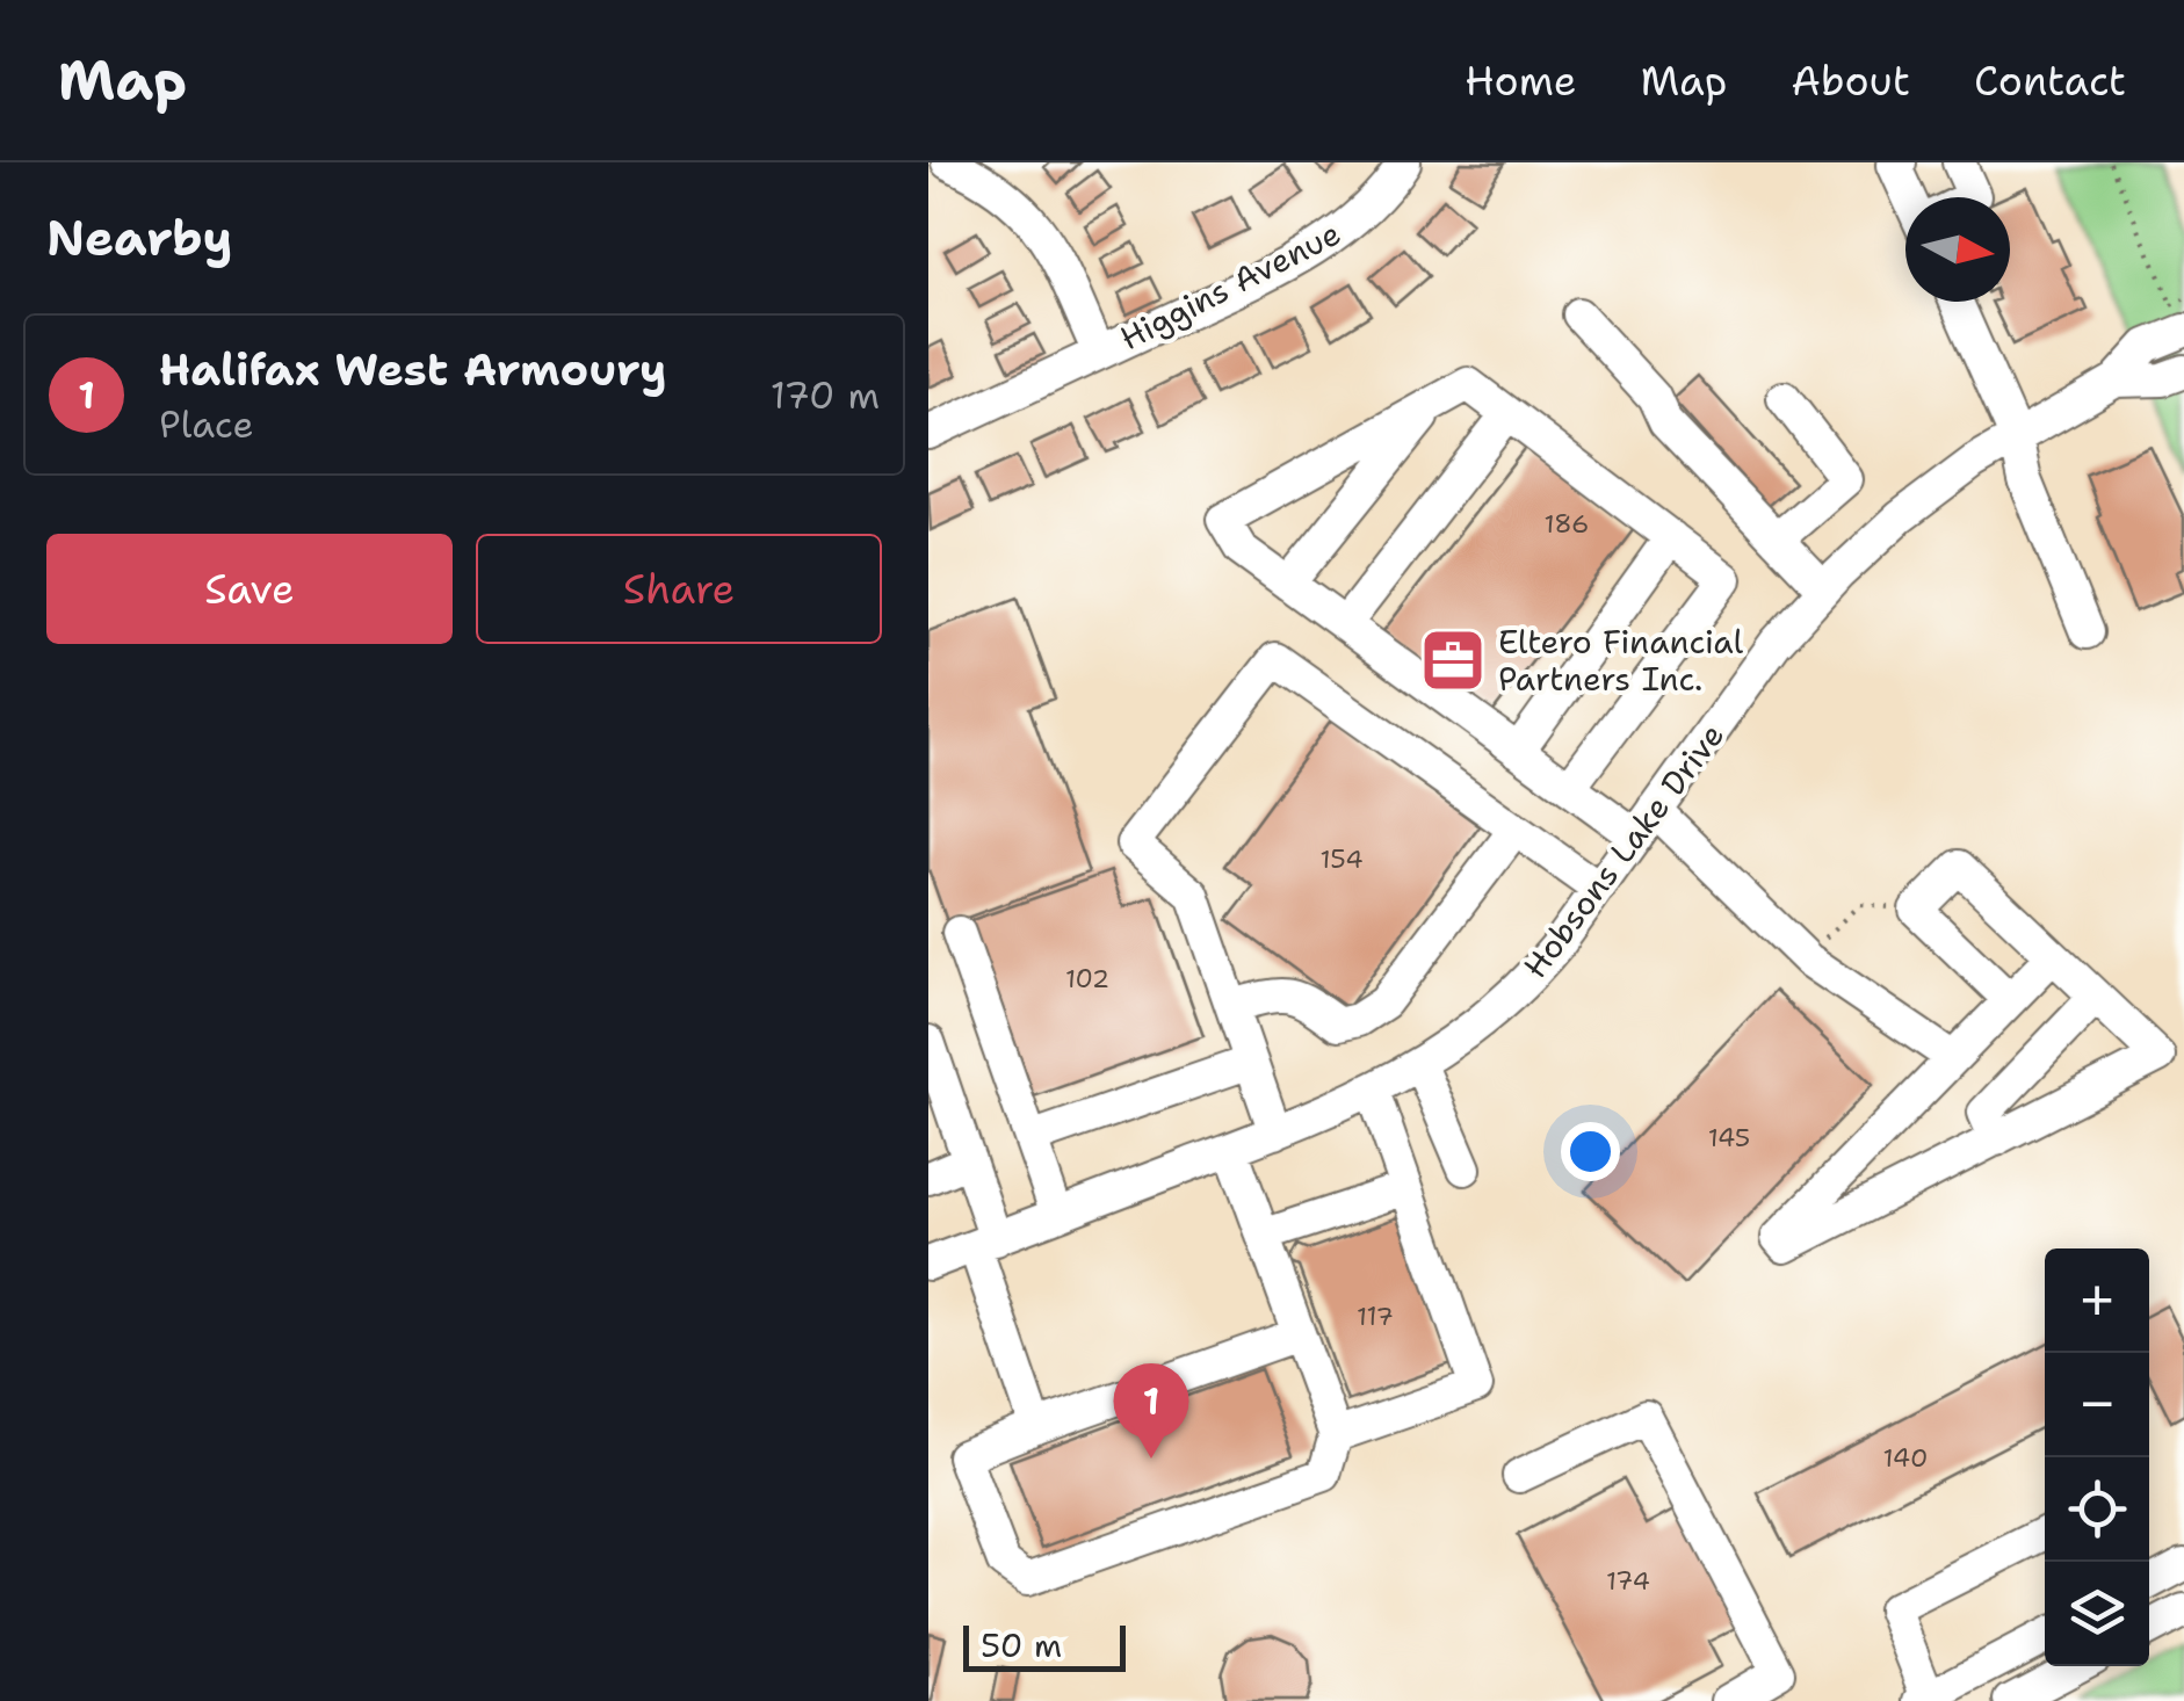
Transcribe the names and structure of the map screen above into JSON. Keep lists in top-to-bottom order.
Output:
{
  "streets": {
    "street": ["Higgins Avenue", "Hobsons Lake Drive"]
  },
  "places": {
    "office": ["Eltero Financial Partners Inc."]
  },
  "house_numbers": [
    "186",
    "154",
    "102",
    "145",
    "117",
    "140",
    "174"
  ],
  "scale_bar": "50 m",
  "north": "right",
  "page": {
    "header": "Map",
    "nav": [
      "Home",
      "Map",
      "About",
      "Contact"
    ],
    "heading": "Nearby",
    "list": [
      {
        "mark": "1",
        "name": "Halifax West Armoury",
        "note": "Place",
        "value": "170 m"
      }
    ],
    "buttons": ["Save", "Share"],
    "map_buttons": ["+", "−"],
    "pins": "1",
    "scale": "50 m"
  }
}
